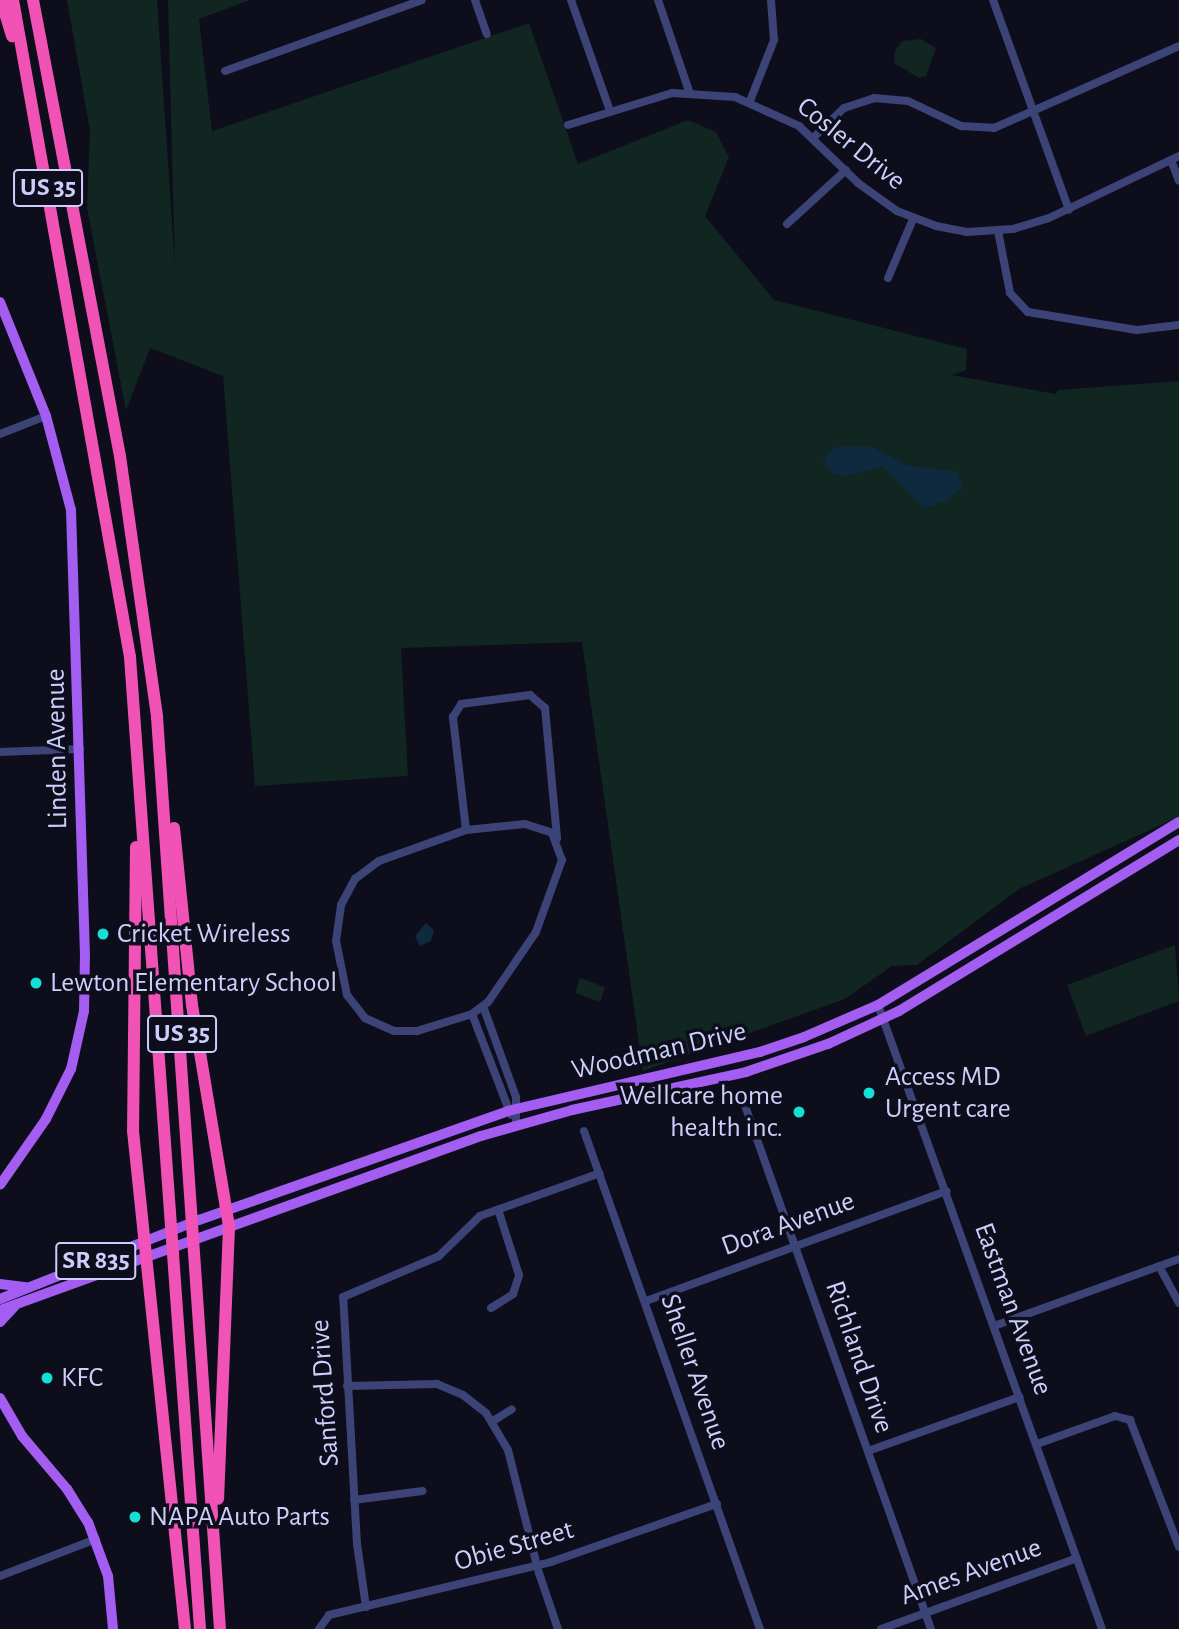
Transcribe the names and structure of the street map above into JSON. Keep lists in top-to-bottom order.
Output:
{
  "streets": {
    "highway": ["US 35"],
    "main road": ["Linden Avenue", "Woodman Drive", "SR 835"],
    "street": [
      "Cosler Drive",
      "Dora Avenue",
      "Eastman Avenue",
      "Richland Drive",
      "Sheller Avenue",
      "Sanford Drive",
      "Obie Street",
      "Ames Avenue"
    ]
  },
  "crossings": [
    ["Woodman Drive", "Eastman Avenue"],
    ["Dora Avenue", "Eastman Avenue"],
    ["Dora Avenue", "Richland Drive"],
    ["Dora Avenue", "Sheller Avenue"],
    ["Eastman Avenue", "Ames Avenue"],
    ["Richland Drive", "Ames Avenue"],
    ["Sheller Avenue", "Sanford Drive"],
    ["Sheller Avenue", "Obie Street"],
    ["Sanford Drive", "Obie Street"]
  ],
  "places": [
    "Cricket Wireless",
    "Lewton Elementary School",
    "Access MD Urgent care",
    "Wellcare home health inc.",
    "KFC",
    "NAPA Auto Parts"
  ]
}
